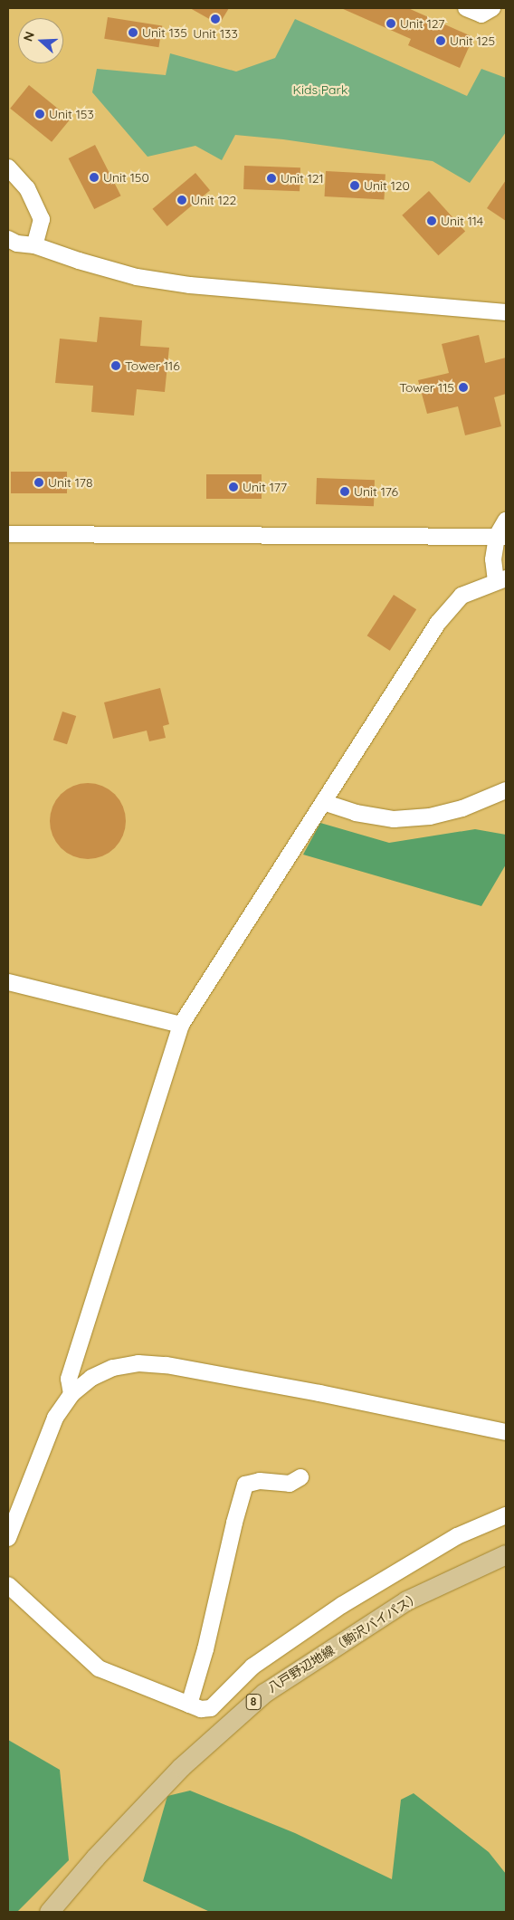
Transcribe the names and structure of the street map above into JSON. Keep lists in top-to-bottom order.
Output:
{
  "streets": {
    "main road": ["八戸野辺地線（駒沢バイパス）", "8"]
  },
  "parks": ["Kids Park"],
  "places": [
    "Unit 133",
    "Unit 127",
    "Unit 135",
    "Unit 125",
    "Unit 153",
    "Unit 150",
    "Unit 121",
    "Unit 120",
    "Unit 122",
    "Unit 114",
    "Tower 116",
    "Tower 115",
    "Unit 178",
    "Unit 177",
    "Unit 176"
  ],
  "north": "left"
}
